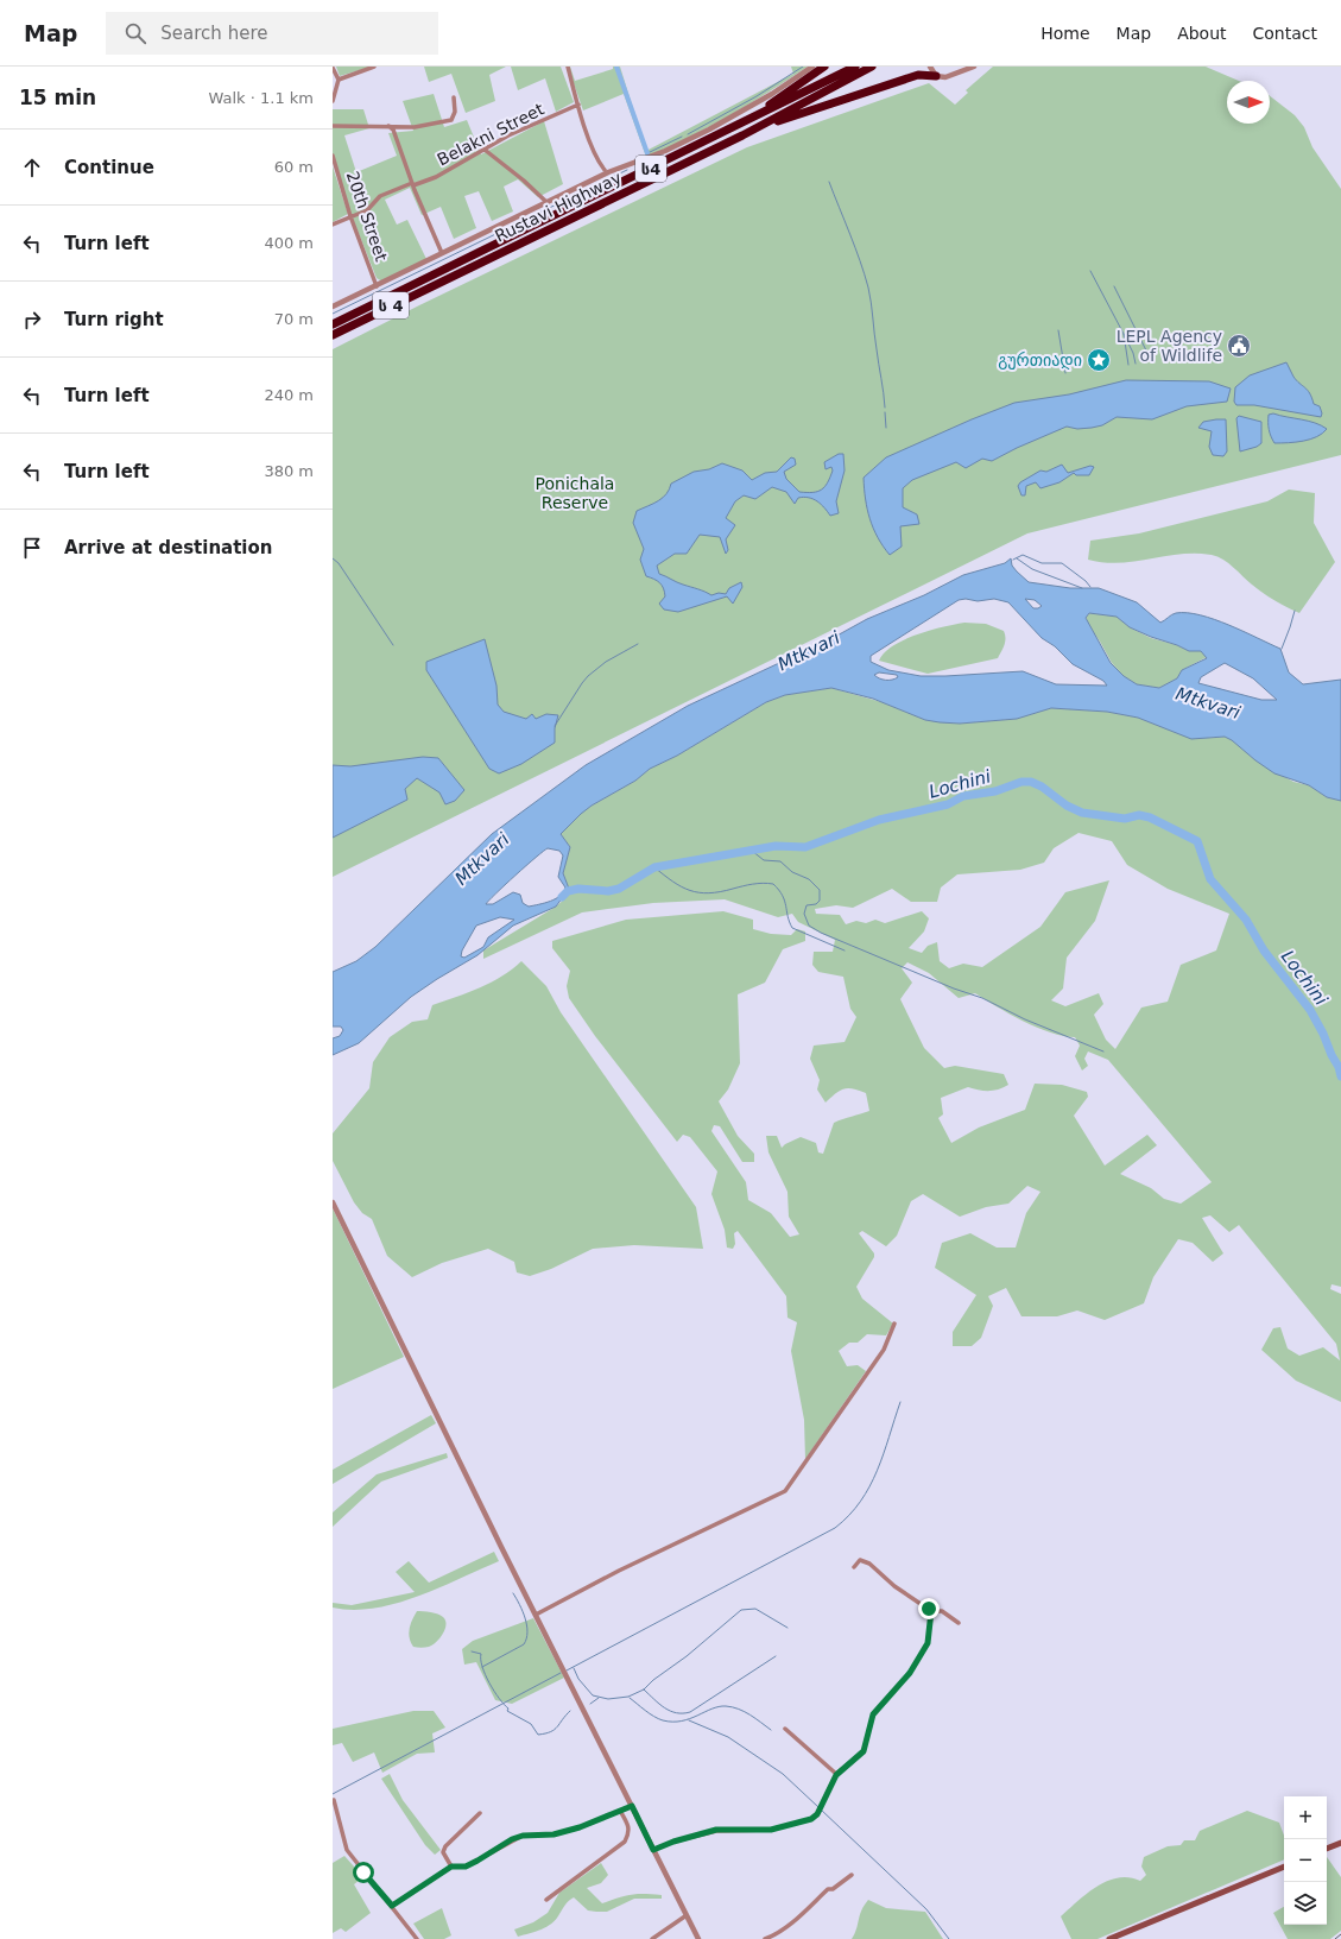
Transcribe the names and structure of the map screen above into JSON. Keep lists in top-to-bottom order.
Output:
{
  "streets": {
    "highway": ["ს4", "Rustavi Highway", "ს 4"],
    "street": ["Belakni Street", "20th Street"]
  },
  "crossings": [
    ["Belakni Street", "20th Street"]
  ],
  "water": ["Mtkvari", "Lochini"],
  "parks": ["Ponichala Reserve"],
  "places": {
    "public building": ["LEPL Agency of Wildlife"],
    "place": ["გურთიადი"]
  },
  "north": "right",
  "page": {
    "header": "Map",
    "search": "Search here",
    "nav": [
      "Home",
      "Map",
      "About",
      "Contact"
    ],
    "heading": ["15 min", "Walk · 1.1 km"],
    "list": [
      ["Continue", "60 m"],
      ["Turn left", "400 m"],
      ["Turn right", "70 m"],
      ["Turn left", "240 m"],
      ["Turn left", "380 m"],
      "Arrive at destination"
    ],
    "map_buttons": ["+", "−"]
  }
}
